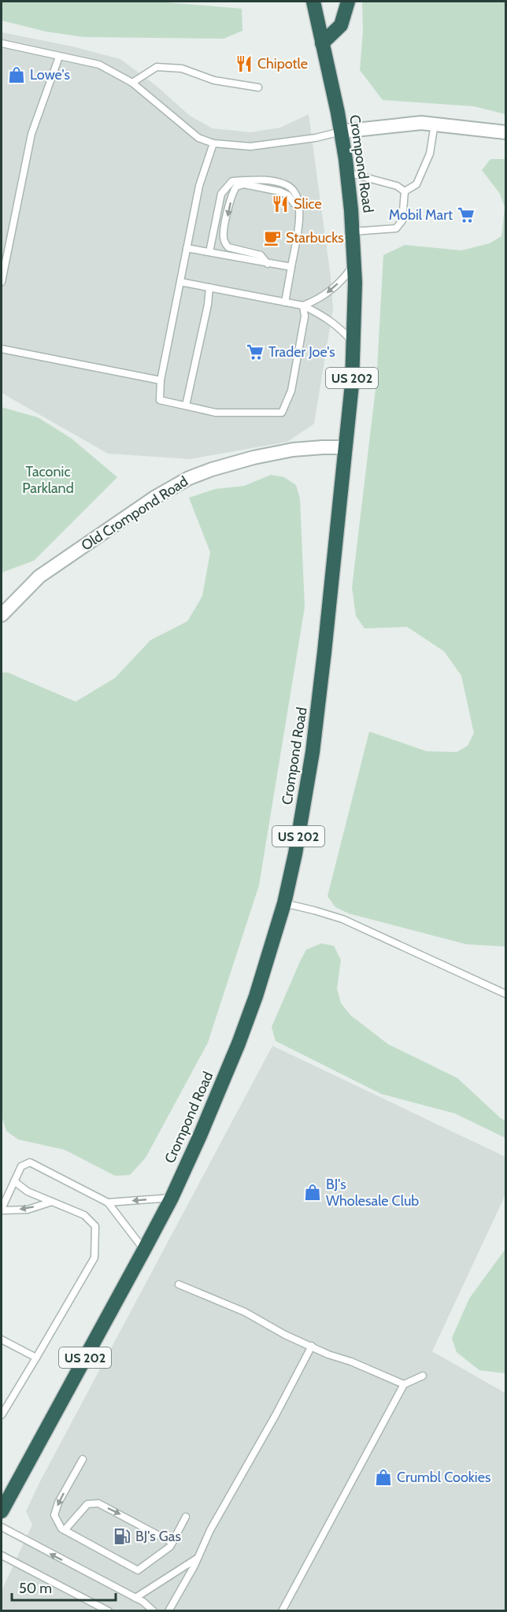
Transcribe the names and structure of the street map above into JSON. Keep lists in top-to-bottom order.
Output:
{
  "streets": {
    "highway": ["Crompond Road", "US 202"],
    "street": ["Old Crompond Road"]
  },
  "crossings": [
    ["Crompond Road", "Old Crompond Road"]
  ],
  "parks": ["Taconic Parkland"],
  "places": {
    "restaurant": ["Chipotle", "Slice"],
    "shop": ["Lowe's", "BJ's Wholesale Club", "Crumbl Cookies"],
    "supermarket": ["Mobil Mart", "Trader Joe's"],
    "cafe": ["Starbucks"],
    "fuel station": ["BJ's Gas"]
  },
  "scale_bar": "50 m"
}
